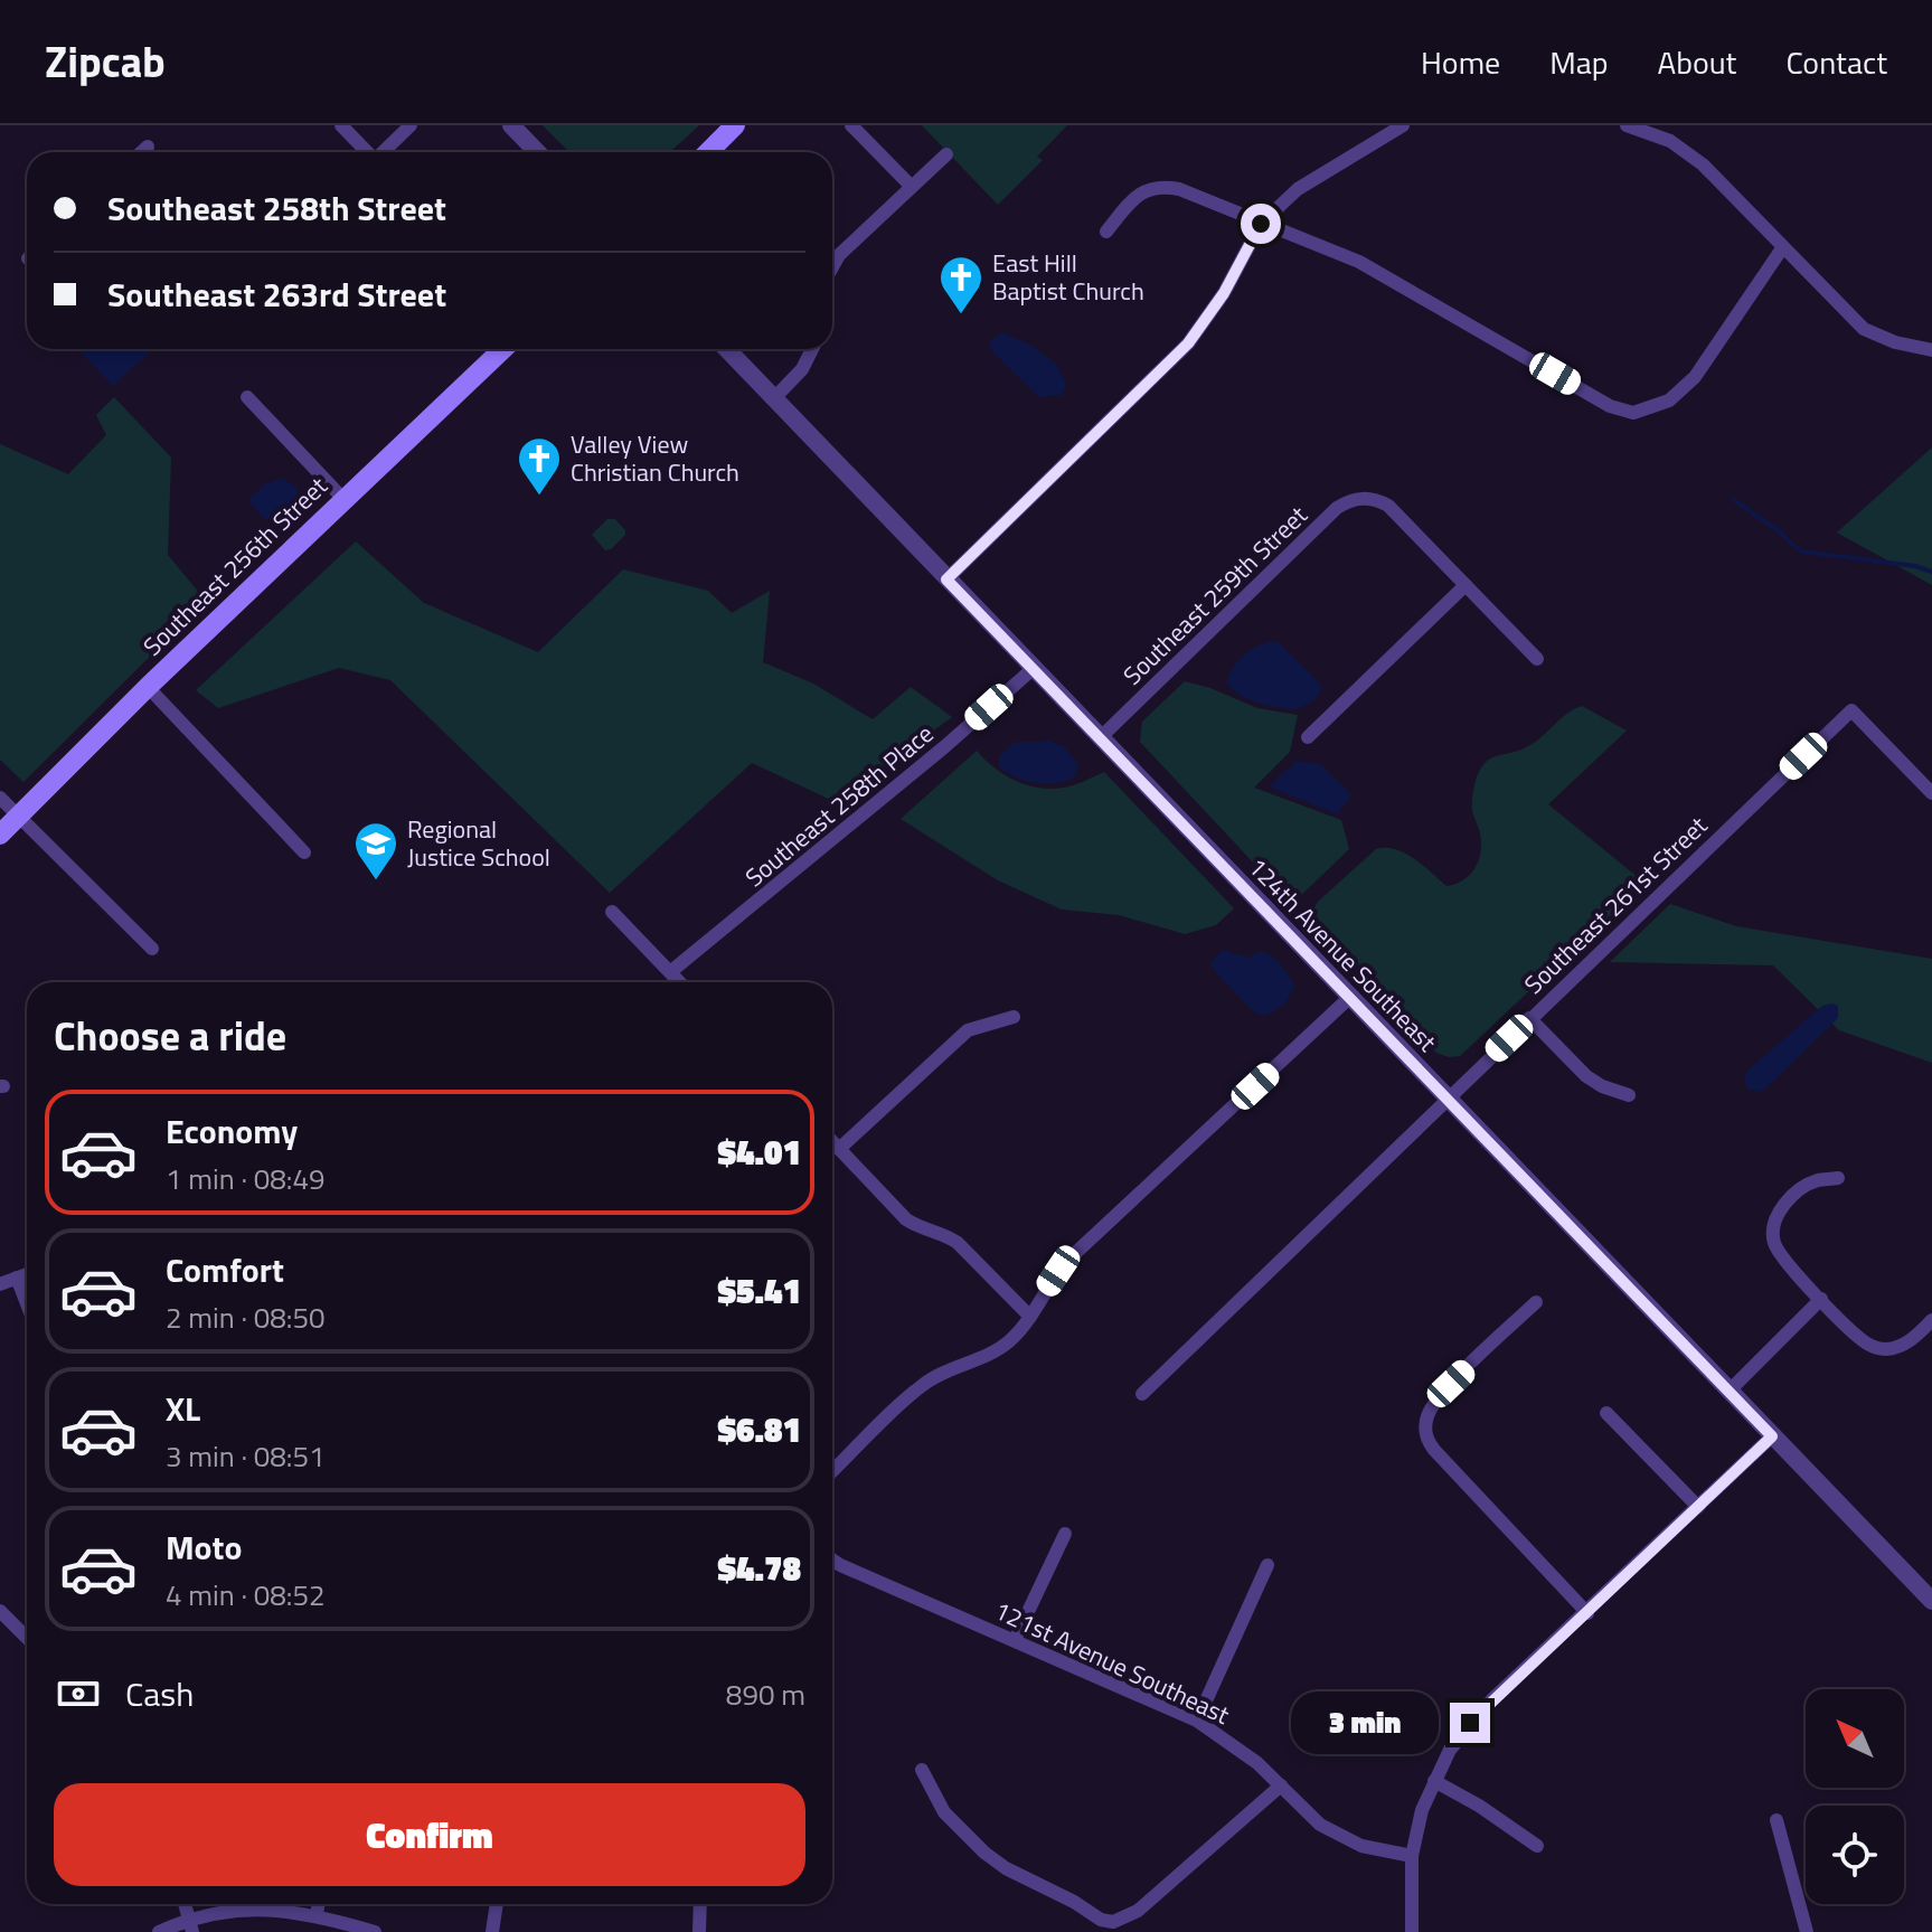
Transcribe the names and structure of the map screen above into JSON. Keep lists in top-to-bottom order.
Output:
{
  "streets": {
    "main road": ["Southeast 256th Street"],
    "street": [
      "Southeast 259th Street",
      "Southeast 258th Place",
      "Southeast 261st Street",
      "124th Avenue Southeast",
      "121st Avenue Southeast"
    ]
  },
  "crossings": [
    ["Southeast 259th Street", "124th Avenue Southeast"],
    ["Southeast 258th Place", "124th Avenue Southeast"],
    ["Southeast 261st Street", "124th Avenue Southeast"]
  ],
  "places": {
    "church": ["East Hill Baptist Church", "Valley View Christian Church"],
    "school or university": ["Regional Justice School"]
  },
  "north": "top left",
  "page": {
    "header": "Zipcab",
    "nav": [
      "Home",
      "Map",
      "About",
      "Contact"
    ],
    "banner": ["Southeast 258th Street", "Southeast 263rd Street"],
    "heading": "Choose a ride",
    "list": [
      {
        "name": "Economy",
        "note": "1 min · 08:49",
        "value": "$4.01"
      },
      {
        "name": "Comfort",
        "note": "2 min · 08:50",
        "value": "$5.41"
      },
      {
        "name": "XL",
        "note": "3 min · 08:51",
        "value": "$6.81"
      },
      {
        "name": "Moto",
        "note": "4 min · 08:52",
        "value": "$4.78"
      }
    ],
    "pay": ["Cash", "890 m"],
    "bubble": "3 min",
    "buttons": "Confirm"
  }
}
